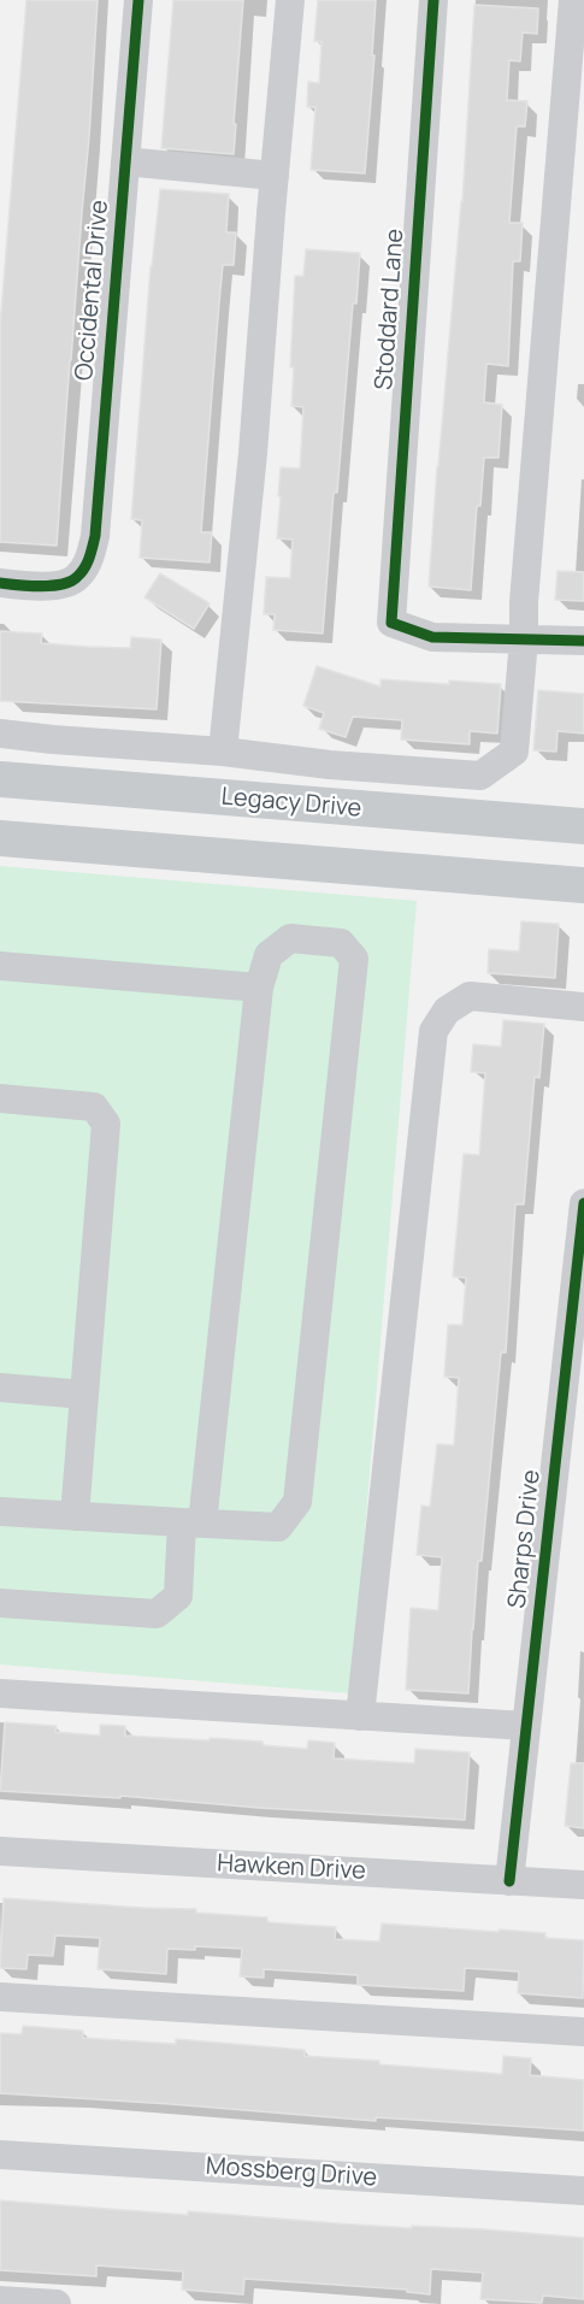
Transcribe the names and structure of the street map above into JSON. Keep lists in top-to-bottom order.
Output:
{
  "streets": {
    "main road": ["Legacy Drive"],
    "street": [
      "Occidental Drive",
      "Stoddard Lane",
      "Sharps Drive",
      "Hawken Drive",
      "Mossberg Drive"
    ]
  },
  "crossings": [
    ["Sharps Drive", "Hawken Drive"]
  ]
}
